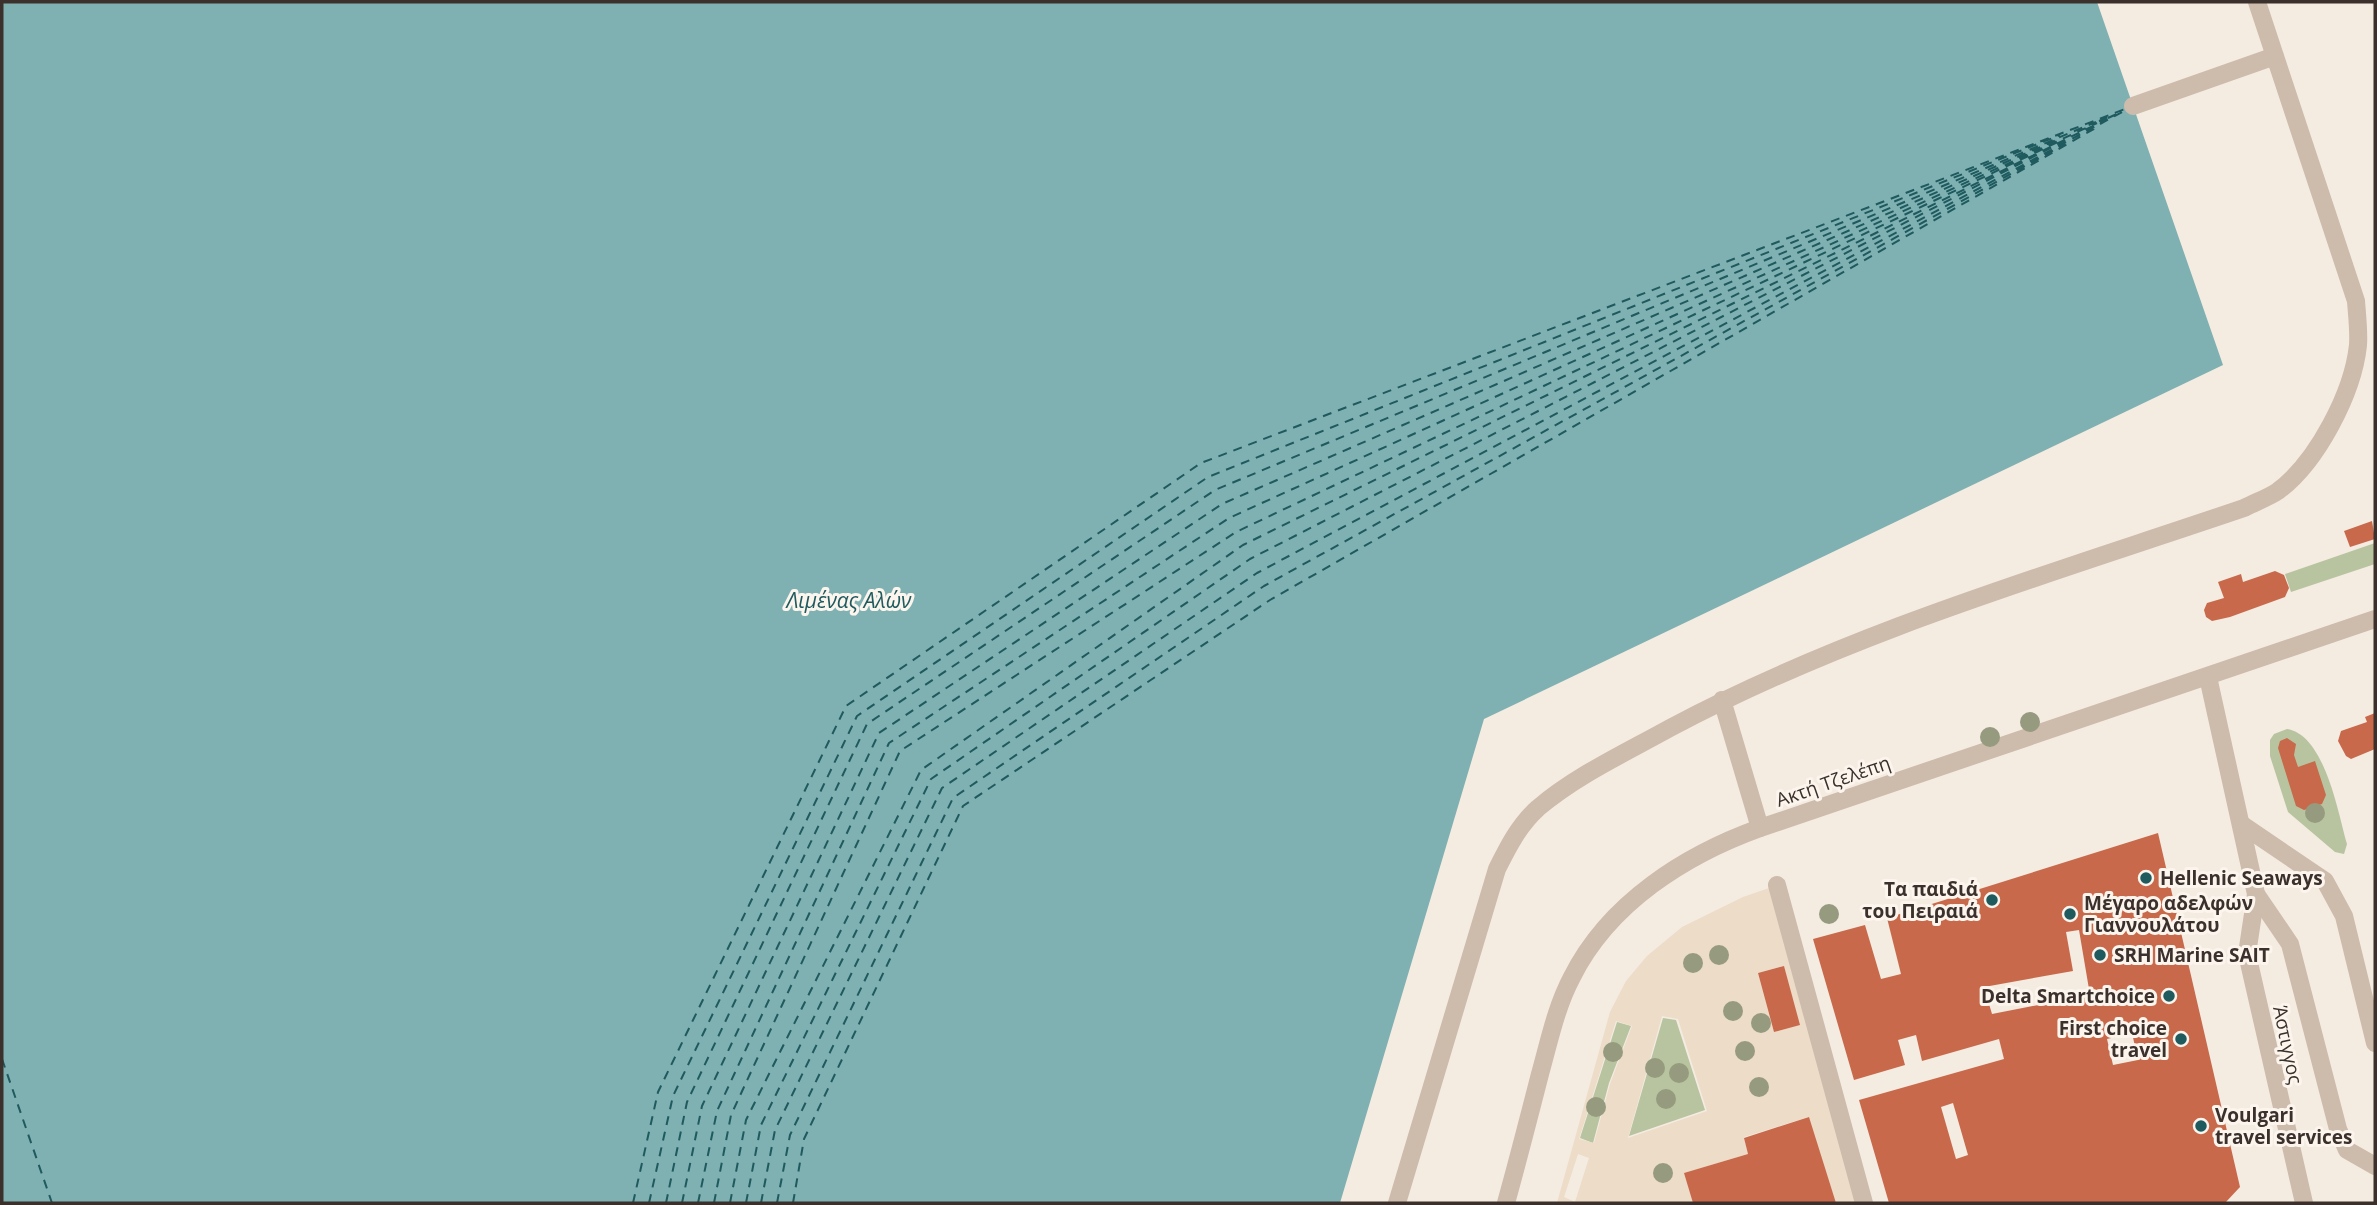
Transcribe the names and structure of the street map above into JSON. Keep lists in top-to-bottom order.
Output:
{
  "streets": {
    "street": ["Ακτή Τζελέπη", "Άστιγγος"]
  },
  "crossings": [
    ["Ακτή Τζελέπη", "Άστιγγος"]
  ],
  "water": ["Λιμένας Αλών"],
  "places": [
    "Hellenic Seaways",
    "Τα παιδιά του Πειραιά",
    "Μέγαρο αδελφών Γιαννουλάτου",
    "SRH Marine SAIT",
    "Delta Smartchoice",
    "First choice travel",
    "Voulgari travel services"
  ]
}
